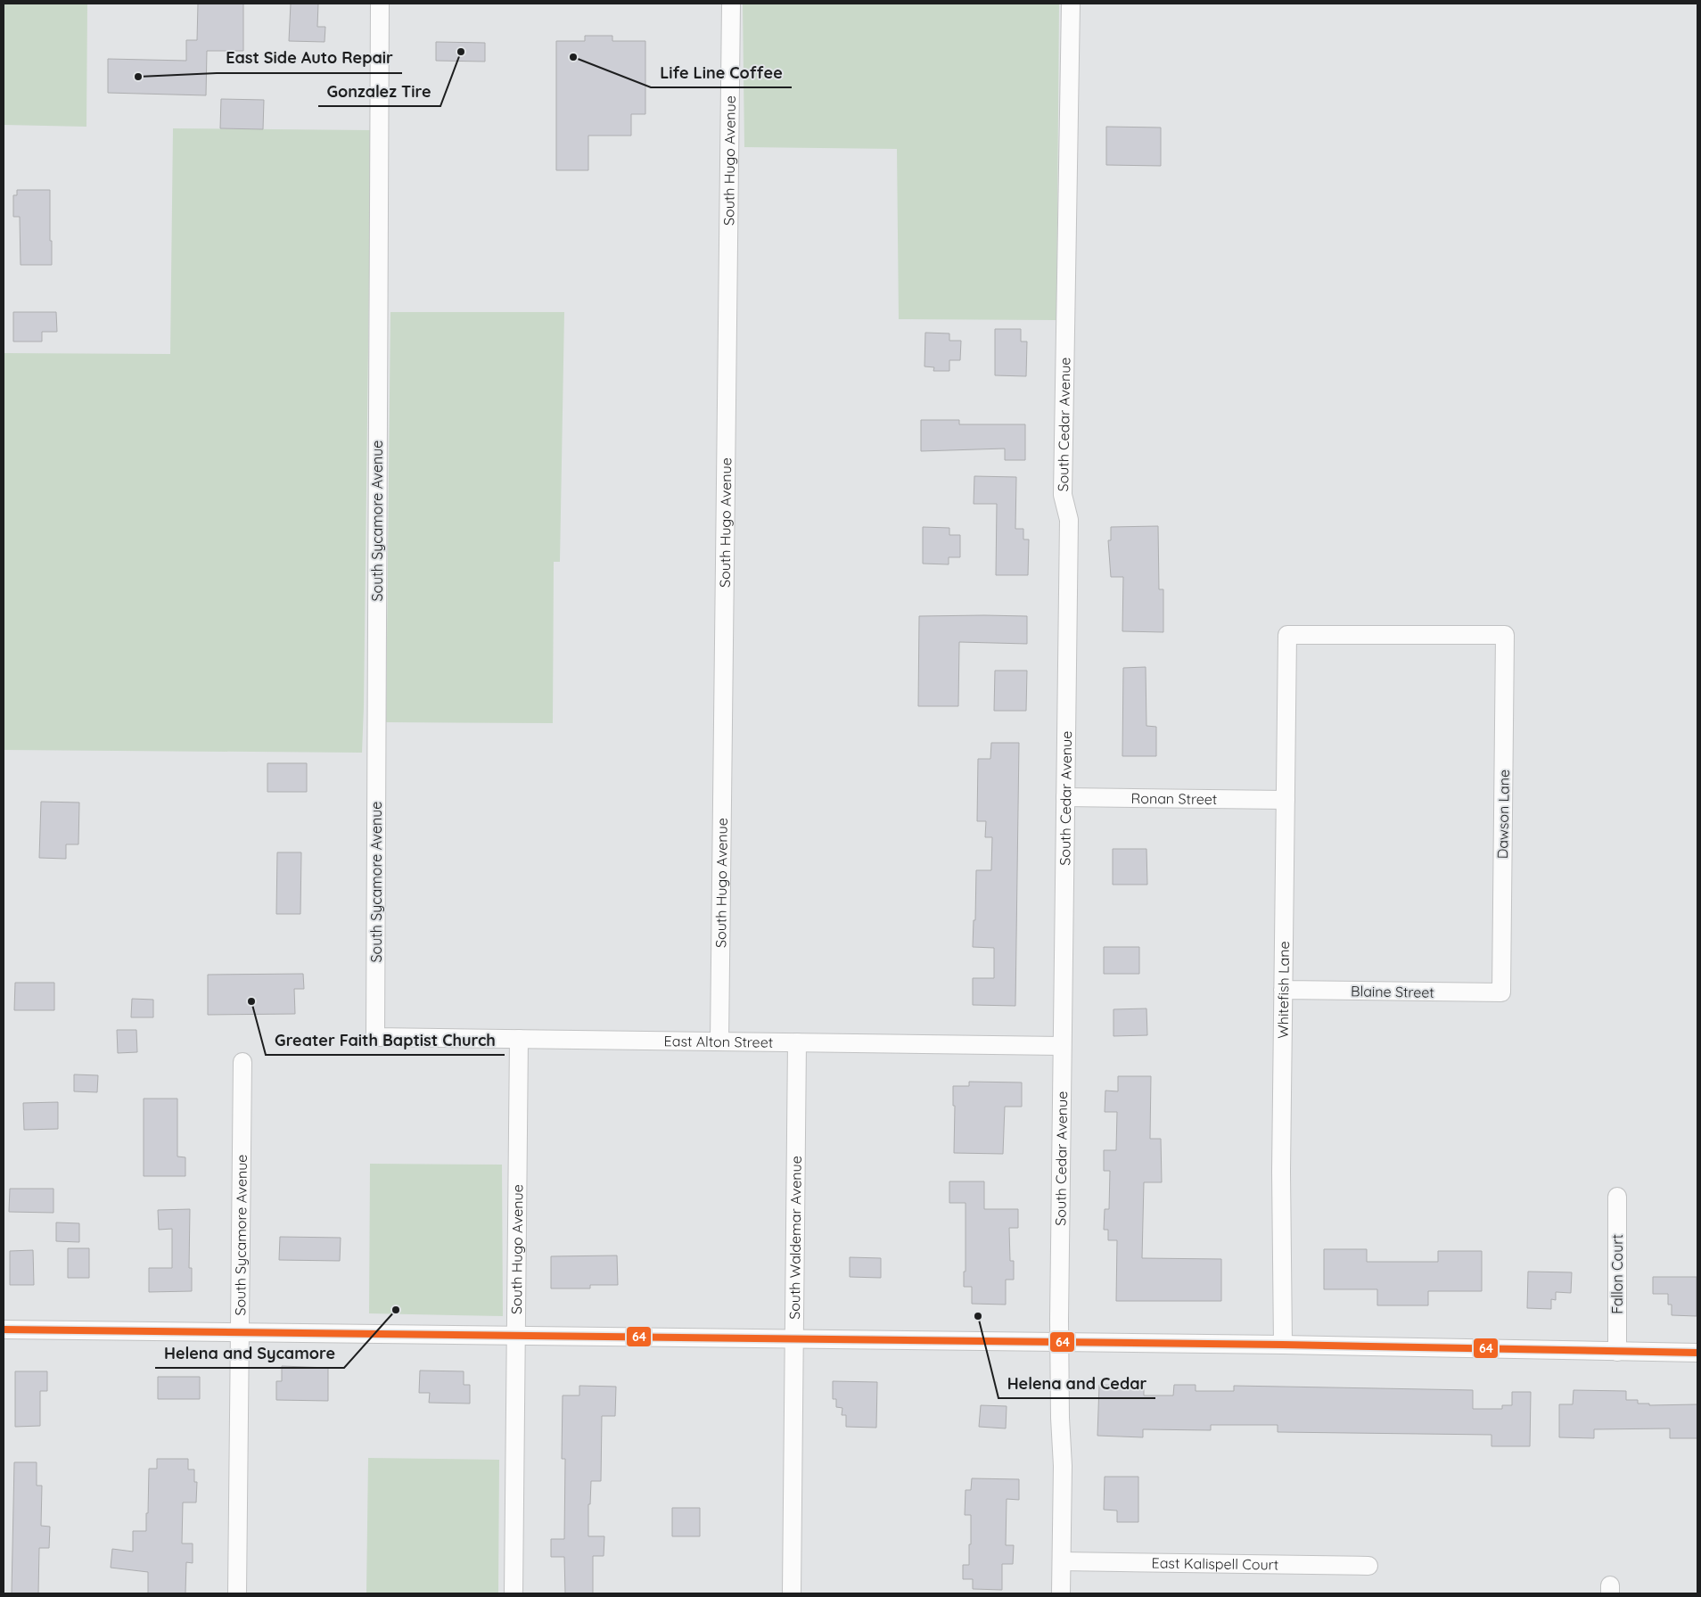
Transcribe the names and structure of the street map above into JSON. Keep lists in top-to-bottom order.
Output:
{
  "streets": {
    "street": [
      "South Hugo Avenue",
      "South Cedar Avenue",
      "South Sycamore Avenue",
      "Ronan Street",
      "Dawson Lane",
      "Whitefish Lane",
      "Blaine Street",
      "East Alton Street",
      "South Waldemar Avenue",
      "Fallon Court",
      "East Kalispell Court"
    ]
  },
  "crossings": [
    ["South Hugo Avenue", "East Alton Street"],
    ["South Cedar Avenue", "Ronan Street"],
    ["South Cedar Avenue", "East Alton Street"],
    ["South Cedar Avenue", "East Kalispell Court"],
    ["South Sycamore Avenue", "East Alton Street"],
    ["Ronan Street", "Whitefish Lane"],
    ["Dawson Lane", "Whitefish Lane"],
    ["Dawson Lane", "Blaine Street"],
    ["Whitefish Lane", "Blaine Street"],
    ["East Alton Street", "South Waldemar Avenue"]
  ],
  "places": [
    "Gonzalez Tire",
    "Life Line Coffee",
    "East Side Auto Repair",
    "Greater Faith Baptist Church",
    "Helena and Sycamore",
    "Helena and Cedar"
  ],
  "lines": ["transit line 64"]
}
